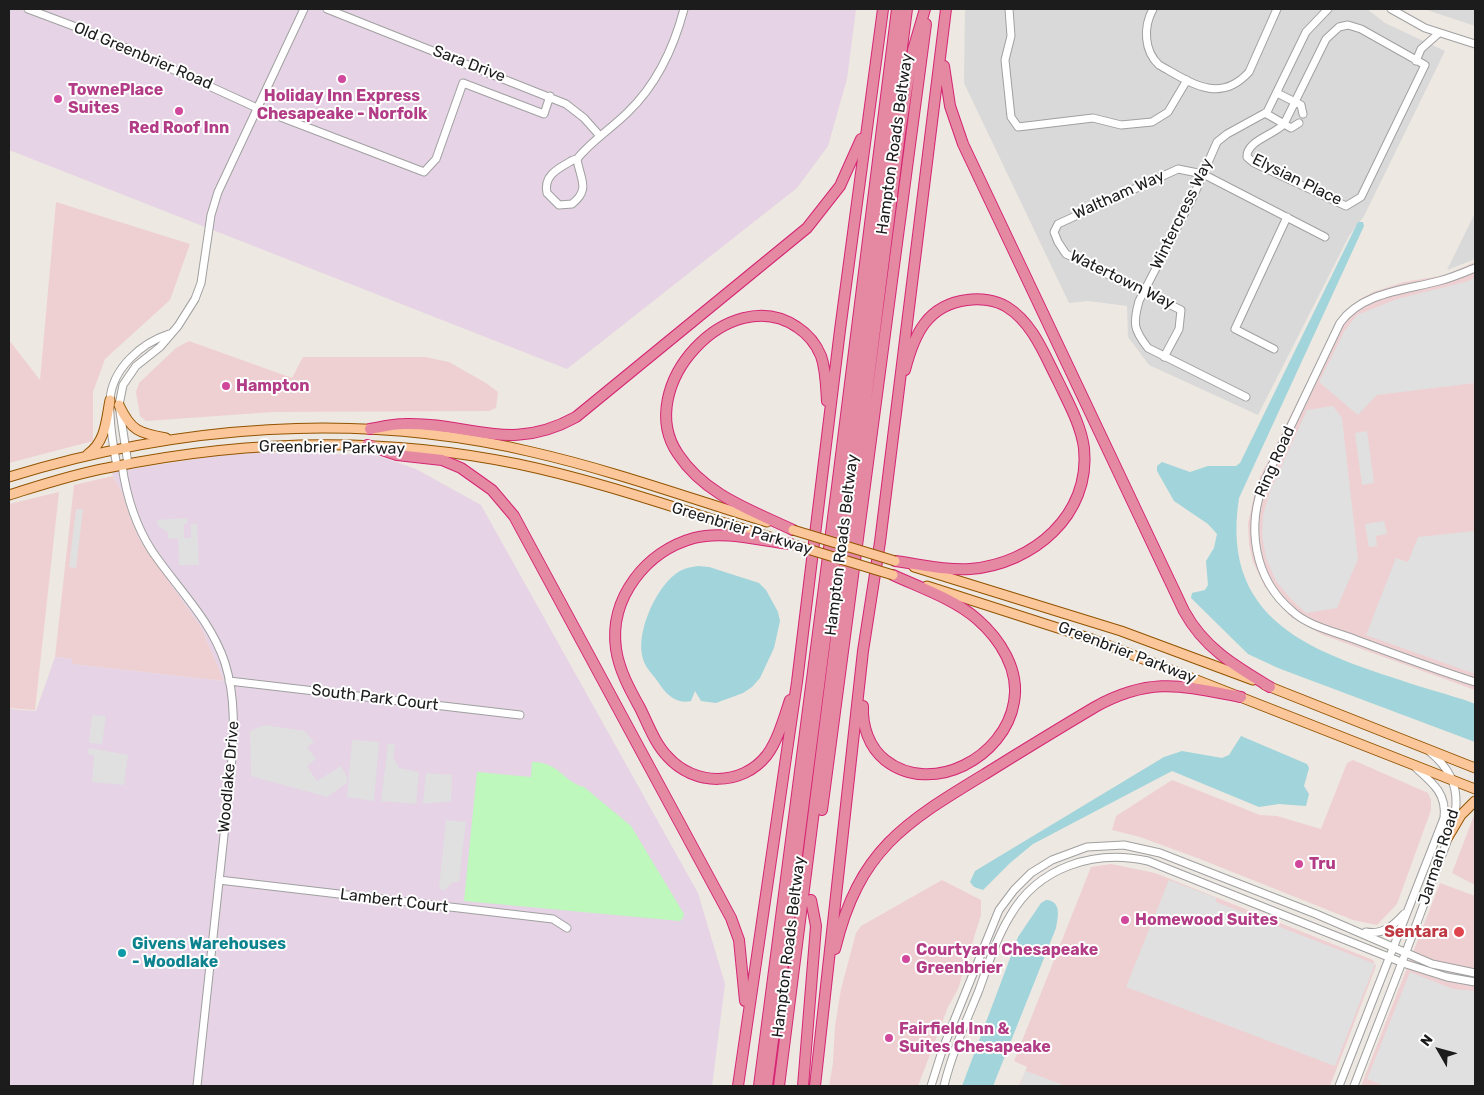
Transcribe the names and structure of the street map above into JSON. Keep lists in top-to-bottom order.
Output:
{
  "streets": {
    "highway": ["Hampton Roads Beltway"],
    "main road": ["Greenbrier Parkway"],
    "street": [
      "Old Greenbrier Road",
      "Sara Drive",
      "Elysian Place",
      "Waltham Way",
      "Wintercress Way",
      "Watertown Way",
      "Ring Road",
      "South Park Court",
      "Woodlake Drive",
      "Jarman Road",
      "Lambert Court"
    ]
  },
  "crossings": [
    ["Old Greenbrier Road", "Sara Drive"],
    ["Old Greenbrier Road", "Woodlake Drive"],
    ["Waltham Way", "Wintercress Way"],
    ["Waltham Way", "Watertown Way"],
    ["Wintercress Way", "Watertown Way"],
    ["Greenbrier Parkway", "Woodlake Drive"],
    ["Greenbrier Parkway", "Jarman Road"],
    ["South Park Court", "Woodlake Drive"],
    ["Woodlake Drive", "Lambert Court"]
  ],
  "places": [
    "Holiday Inn Express Chesapeake - Norfolk",
    "TownePlace Suites",
    "Red Roof Inn",
    "Hampton",
    "Tru",
    "Homewood Suites",
    "Sentara",
    "Givens Warehouses - Woodlake",
    "Courtyard Chesapeake Greenbrier",
    "Fairfield Inn & Suites Chesapeake"
  ],
  "north": "top left"
}
